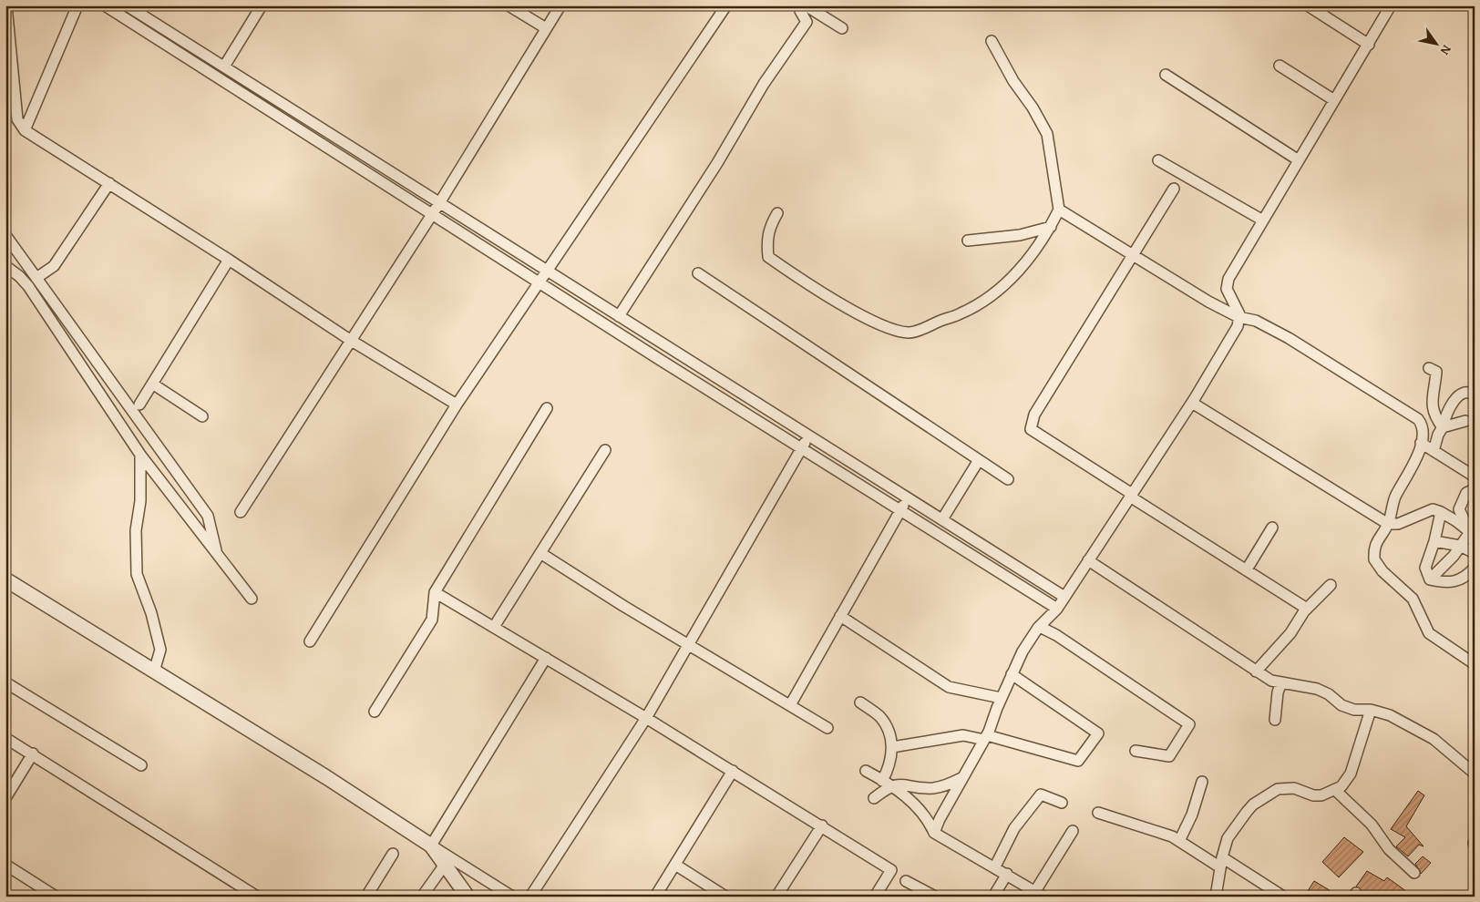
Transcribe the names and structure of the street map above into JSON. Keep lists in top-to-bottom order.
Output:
{
  "north": "bottom right"
}
